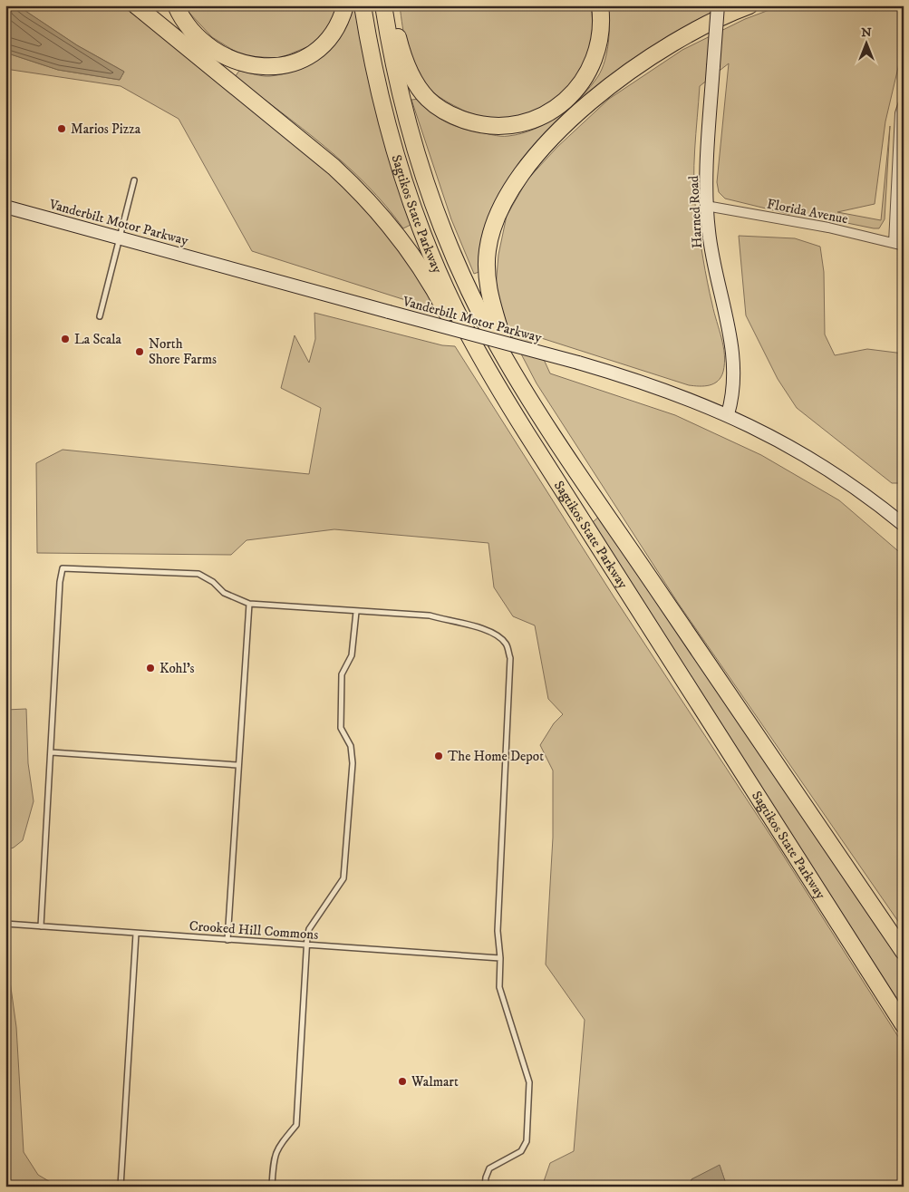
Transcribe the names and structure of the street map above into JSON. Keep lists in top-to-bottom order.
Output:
{
  "streets": {
    "highway": ["Sagtikos State Parkway"],
    "main road": ["Harned Road", "Vanderbilt Motor Parkway"],
    "street": ["Florida Avenue"],
    "lane": ["Crooked Hill Commons"]
  },
  "crossings": [
    ["Florida Avenue", "Harned Road"],
    ["Harned Road", "Vanderbilt Motor Parkway"]
  ],
  "places": [
    "Marios Pizza",
    "La Scala",
    "North Shore Farms",
    "Kohl's",
    "The Home Depot",
    "Walmart"
  ],
  "north": "top"
}
